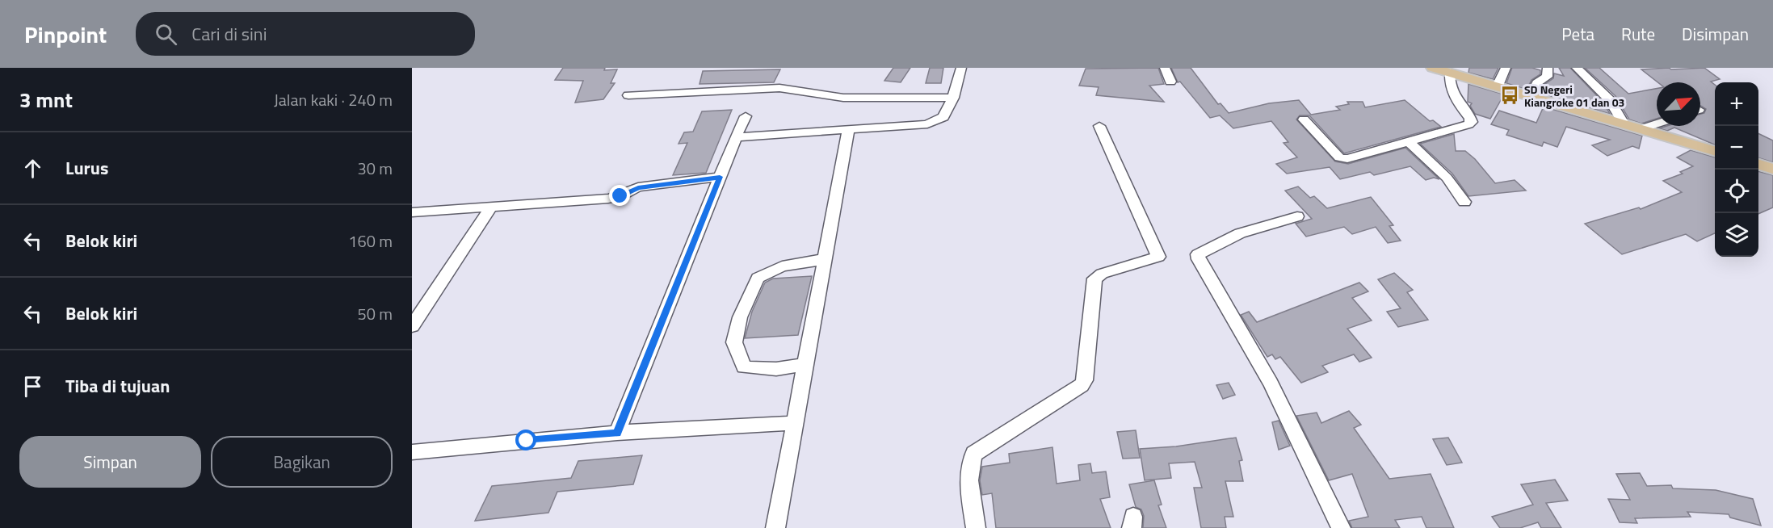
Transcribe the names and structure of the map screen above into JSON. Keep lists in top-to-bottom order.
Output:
{
  "places": {
    "bus stop": ["SD Negeri Kiangroke 01 dan 03"]
  },
  "north": "top right",
  "page": {
    "header": "Pinpoint",
    "search": "Cari di sini",
    "nav": ["Peta", "Rute", "Disimpan"],
    "heading": ["3 mnt", "Jalan kaki · 240 m"],
    "map_buttons": ["+", "−"],
    "list": [
      ["Lurus", "30 m"],
      ["Belok kiri", "160 m"],
      ["Belok kiri", "50 m"],
      "Tiba di tujuan"
    ],
    "buttons": ["Simpan", "Bagikan"]
  }
}
